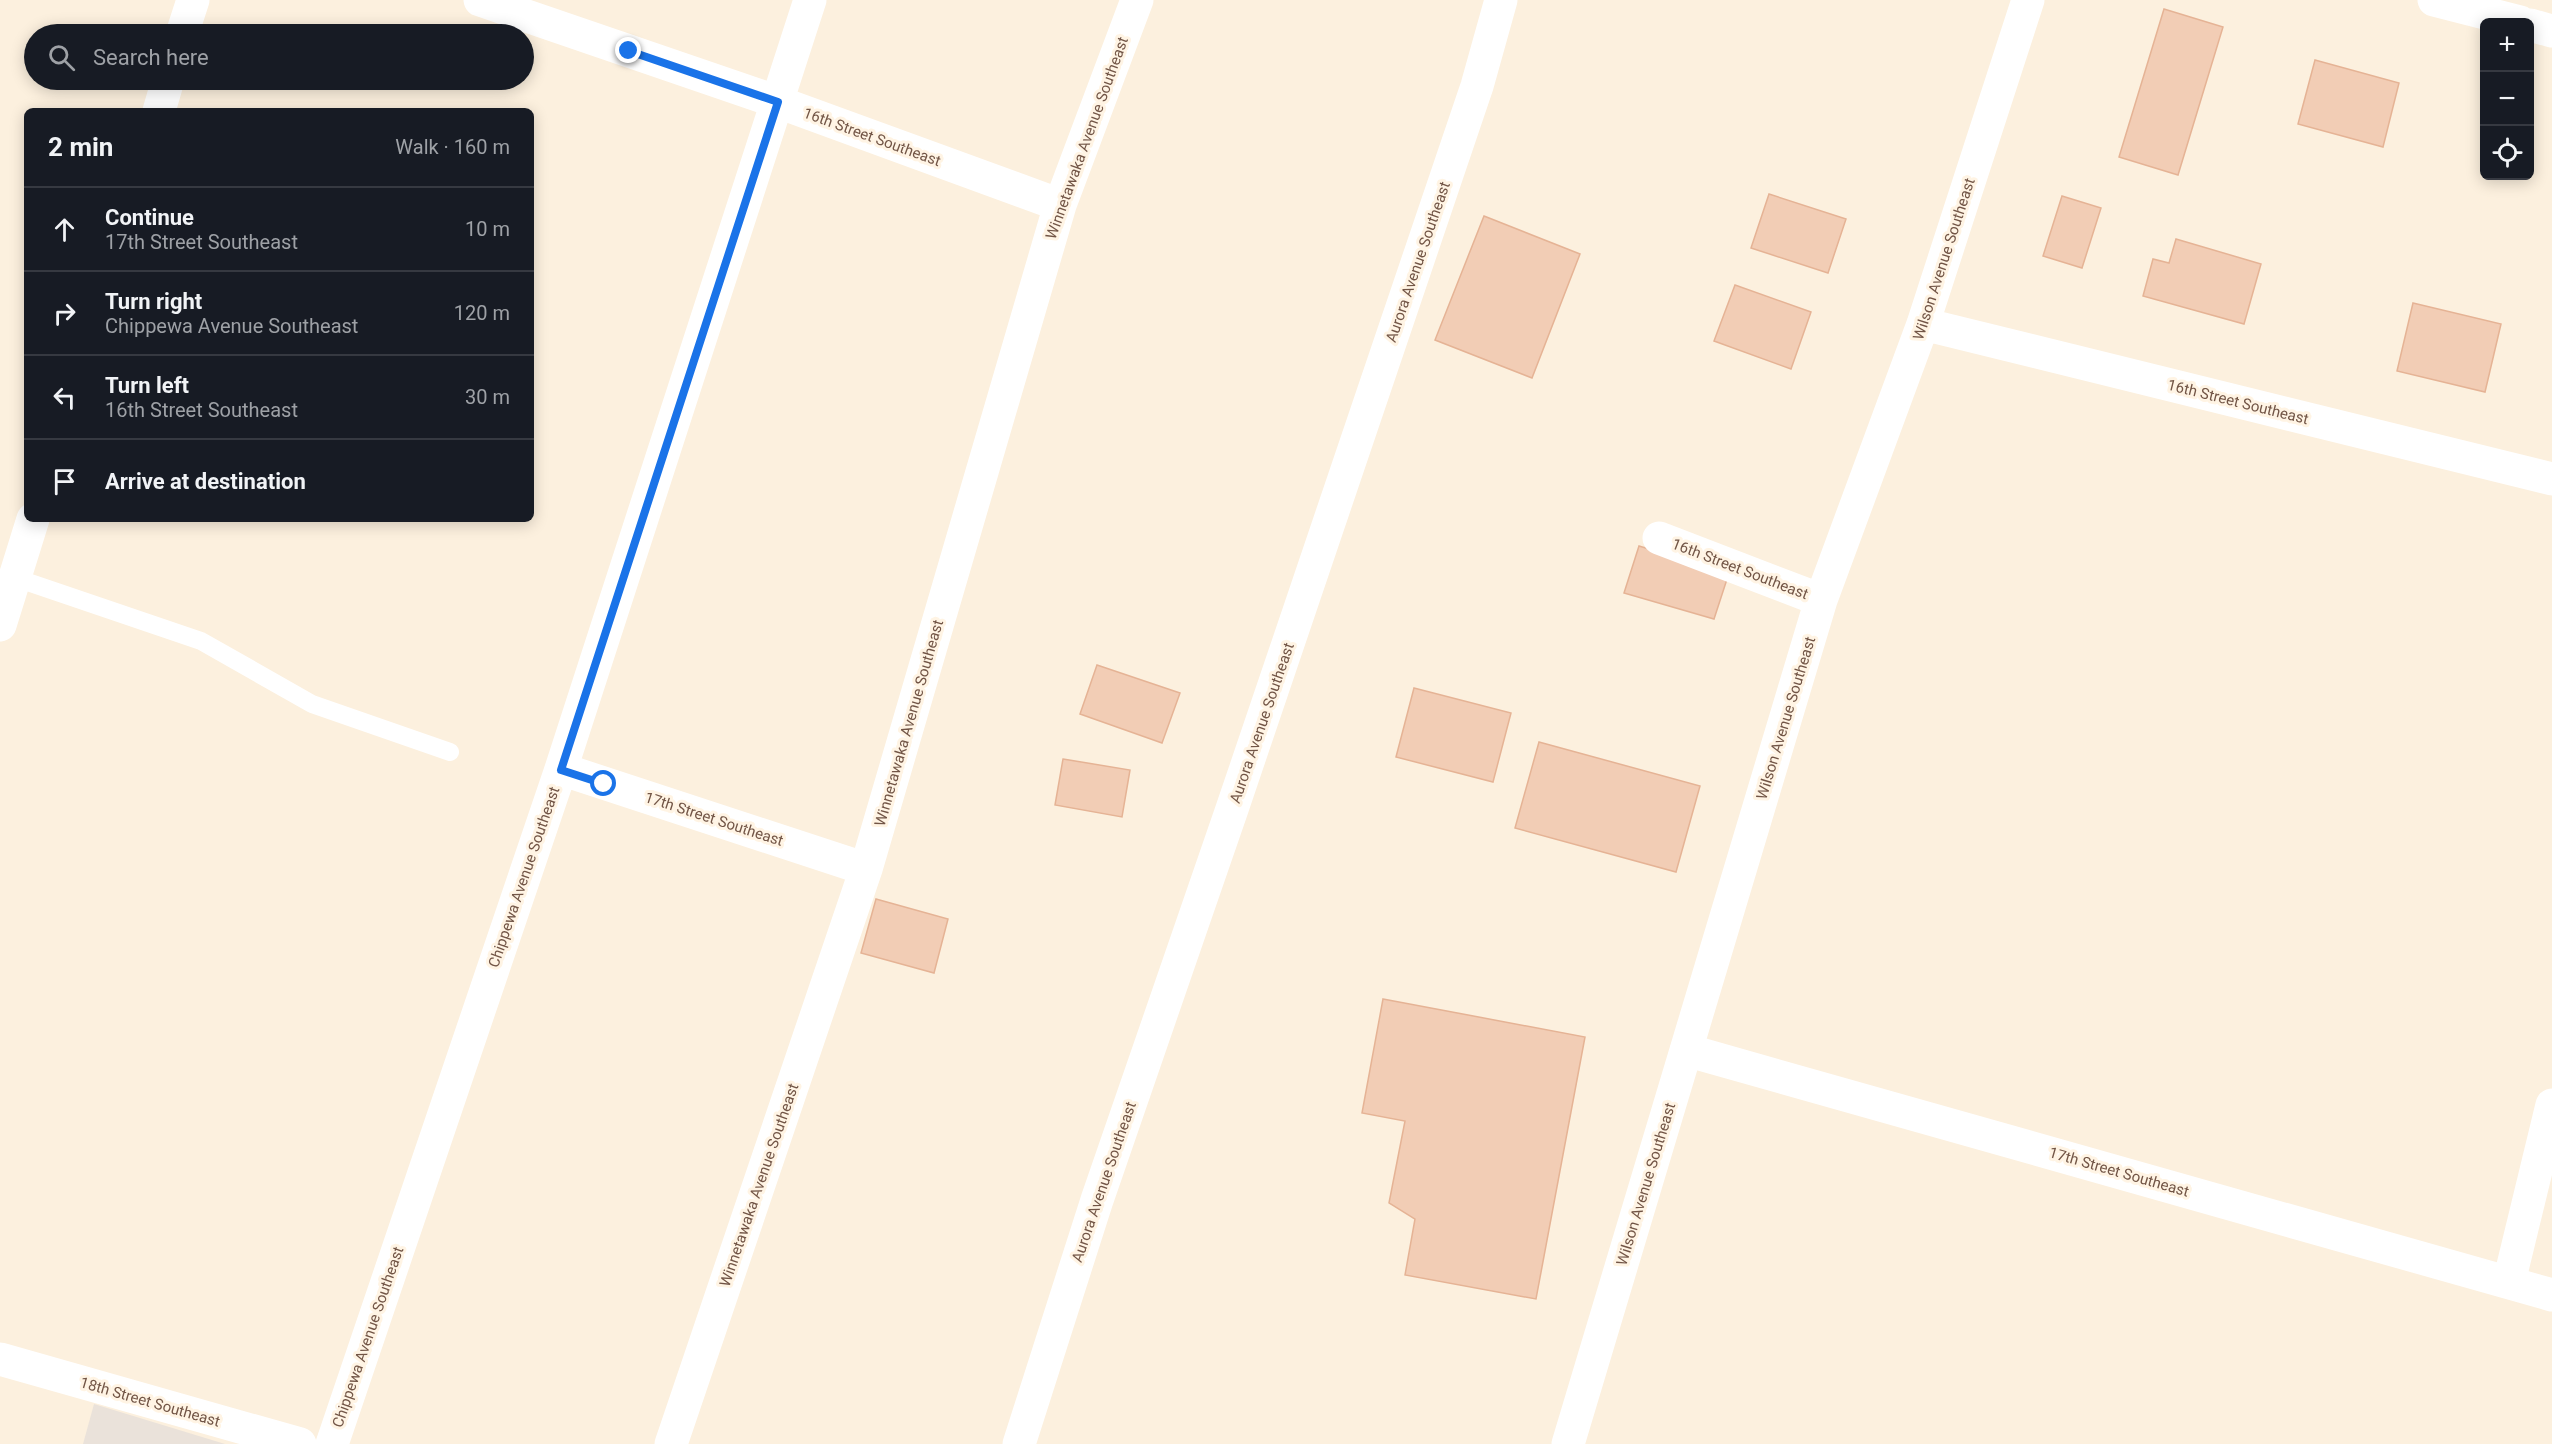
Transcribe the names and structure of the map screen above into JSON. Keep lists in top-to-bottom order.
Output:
{
  "streets": {
    "street": [
      "16th Street Southeast",
      "Winnetawaka Avenue Southeast",
      "Wilson Avenue Southeast",
      "Aurora Avenue Southeast",
      "17th Street Southeast",
      "Chippewa Avenue Southeast",
      "18th Street Southeast"
    ]
  },
  "crossings": [
    ["16th Street Southeast", "Winnetawaka Avenue Southeast"],
    ["16th Street Southeast", "Wilson Avenue Southeast"],
    ["16th Street Southeast", "Chippewa Avenue Southeast"],
    ["Winnetawaka Avenue Southeast", "17th Street Southeast"],
    ["Wilson Avenue Southeast", "17th Street Southeast"],
    ["17th Street Southeast", "Chippewa Avenue Southeast"]
  ],
  "page": {
    "map_buttons": ["+", "−"],
    "search": "Search here",
    "heading": ["2 min", "Walk · 160 m"],
    "list": [
      ["Continue", "17th Street Southeast", "10 m"],
      ["Turn right", "Chippewa Avenue Southeast", "120 m"],
      ["Turn left", "16th Street Southeast", "30 m"],
      "Arrive at destination"
    ]
  }
}
